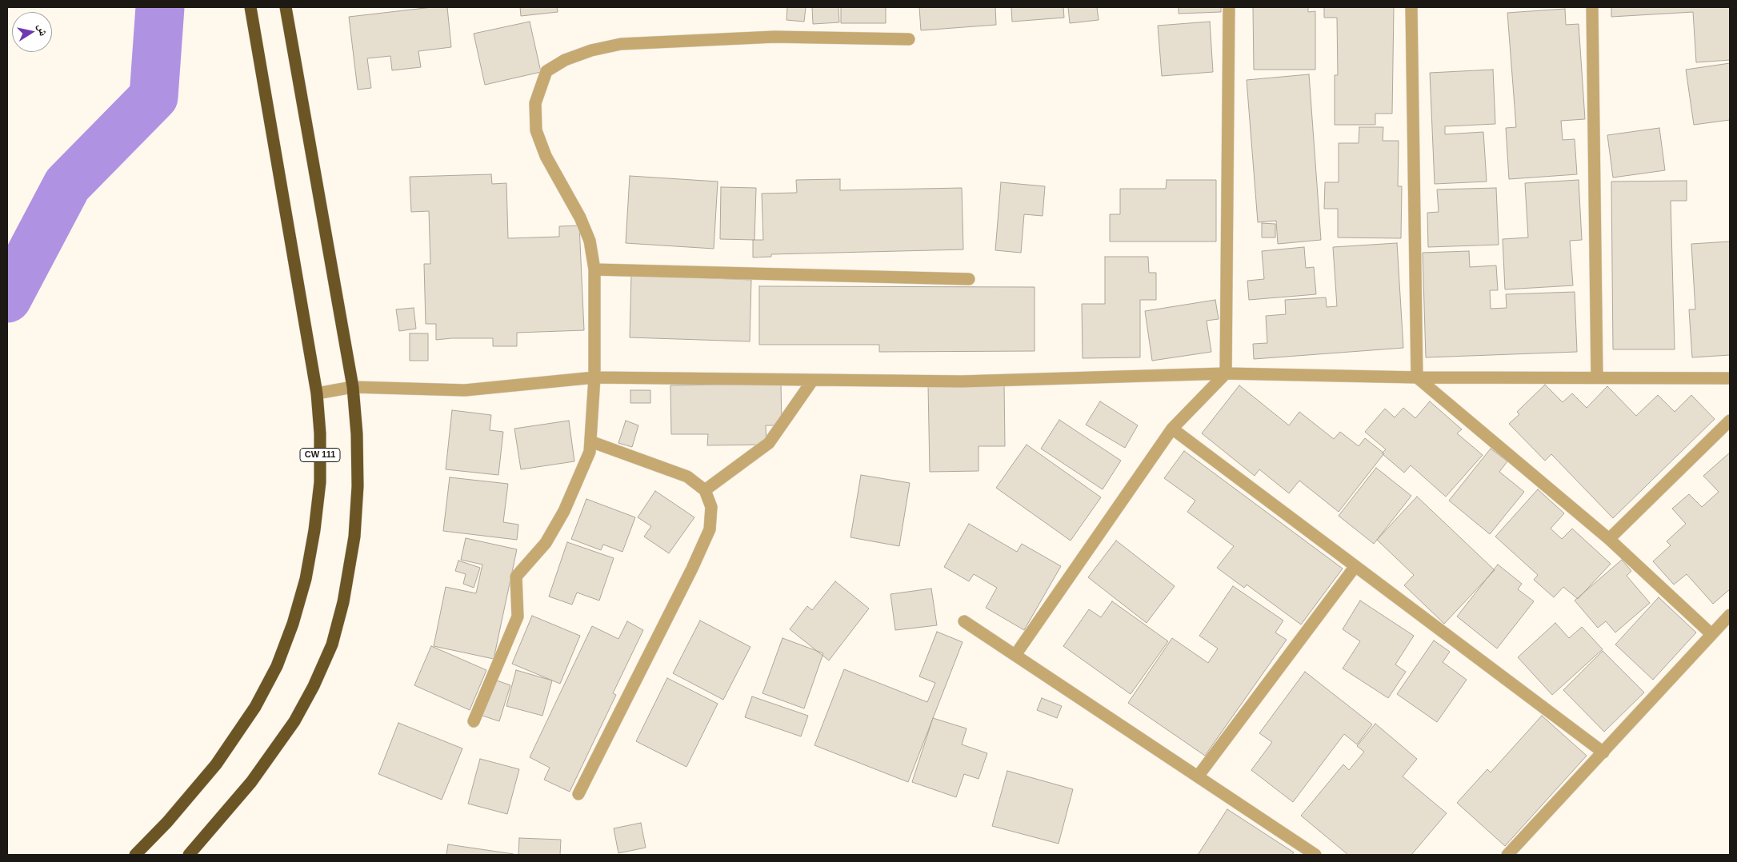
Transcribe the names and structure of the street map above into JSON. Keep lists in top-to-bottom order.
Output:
{
  "streets": {
    "highway": ["CW 111"]
  },
  "north": "right"
}
